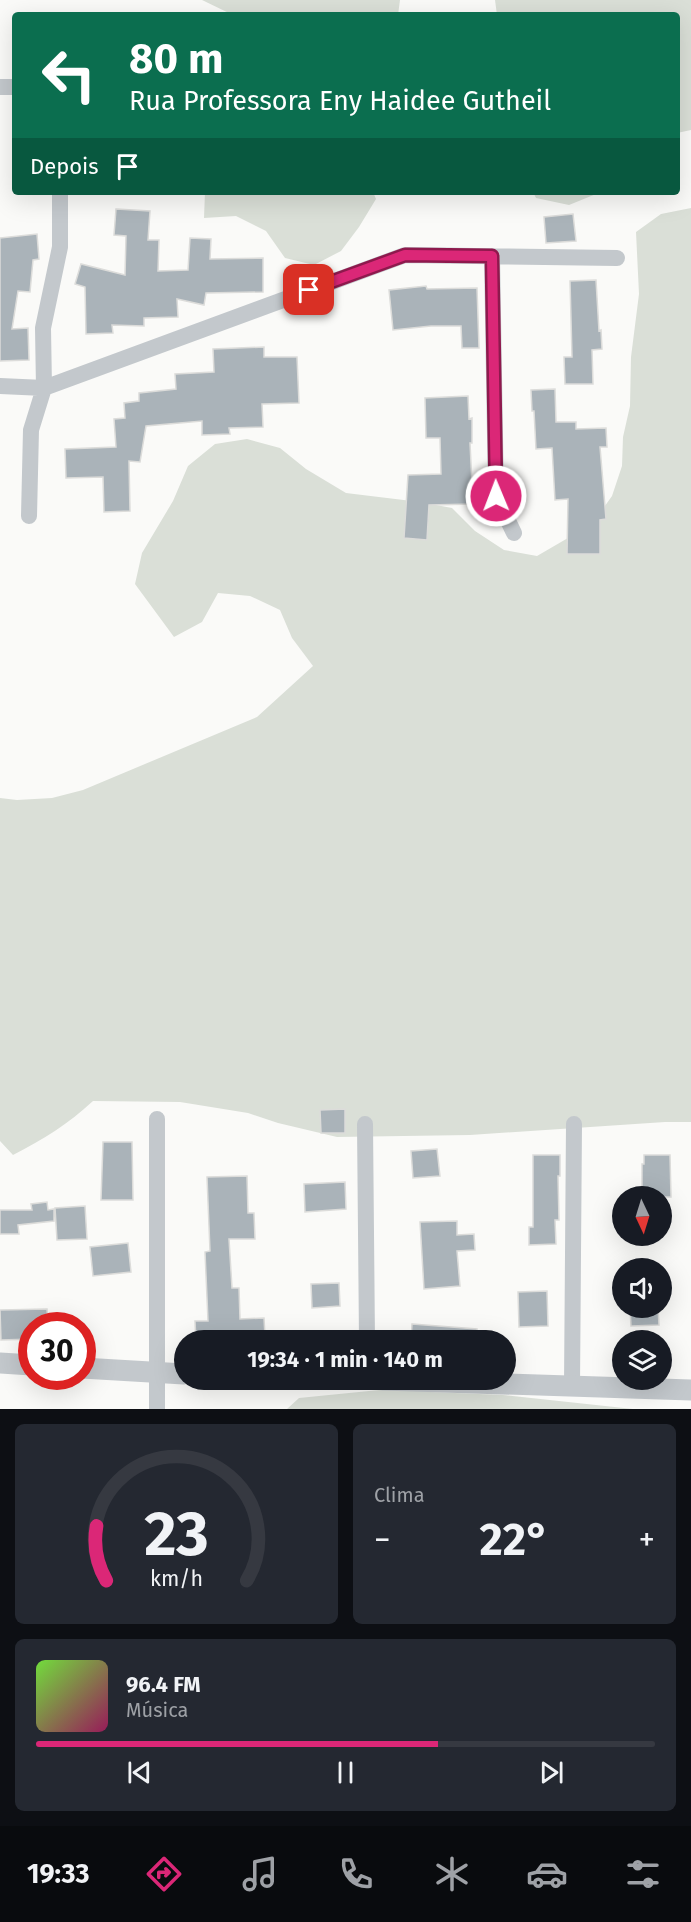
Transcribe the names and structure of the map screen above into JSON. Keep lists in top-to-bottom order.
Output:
{
  "north": "bottom",
  "page": {
    "turn": ["80 m", "Rua Professora Eny Haidee Gutheil"],
    "then": "Depois",
    "limit": "30",
    "trip": "19:34 · 1 min · 140 m",
    "tile": "Clima",
    "heat": ["−", "22°", "+"],
    "song": ["96.4 FM", "Música"],
    "tabs": "19:33",
    "gauge": ["23", "km/h"]
  }
}
